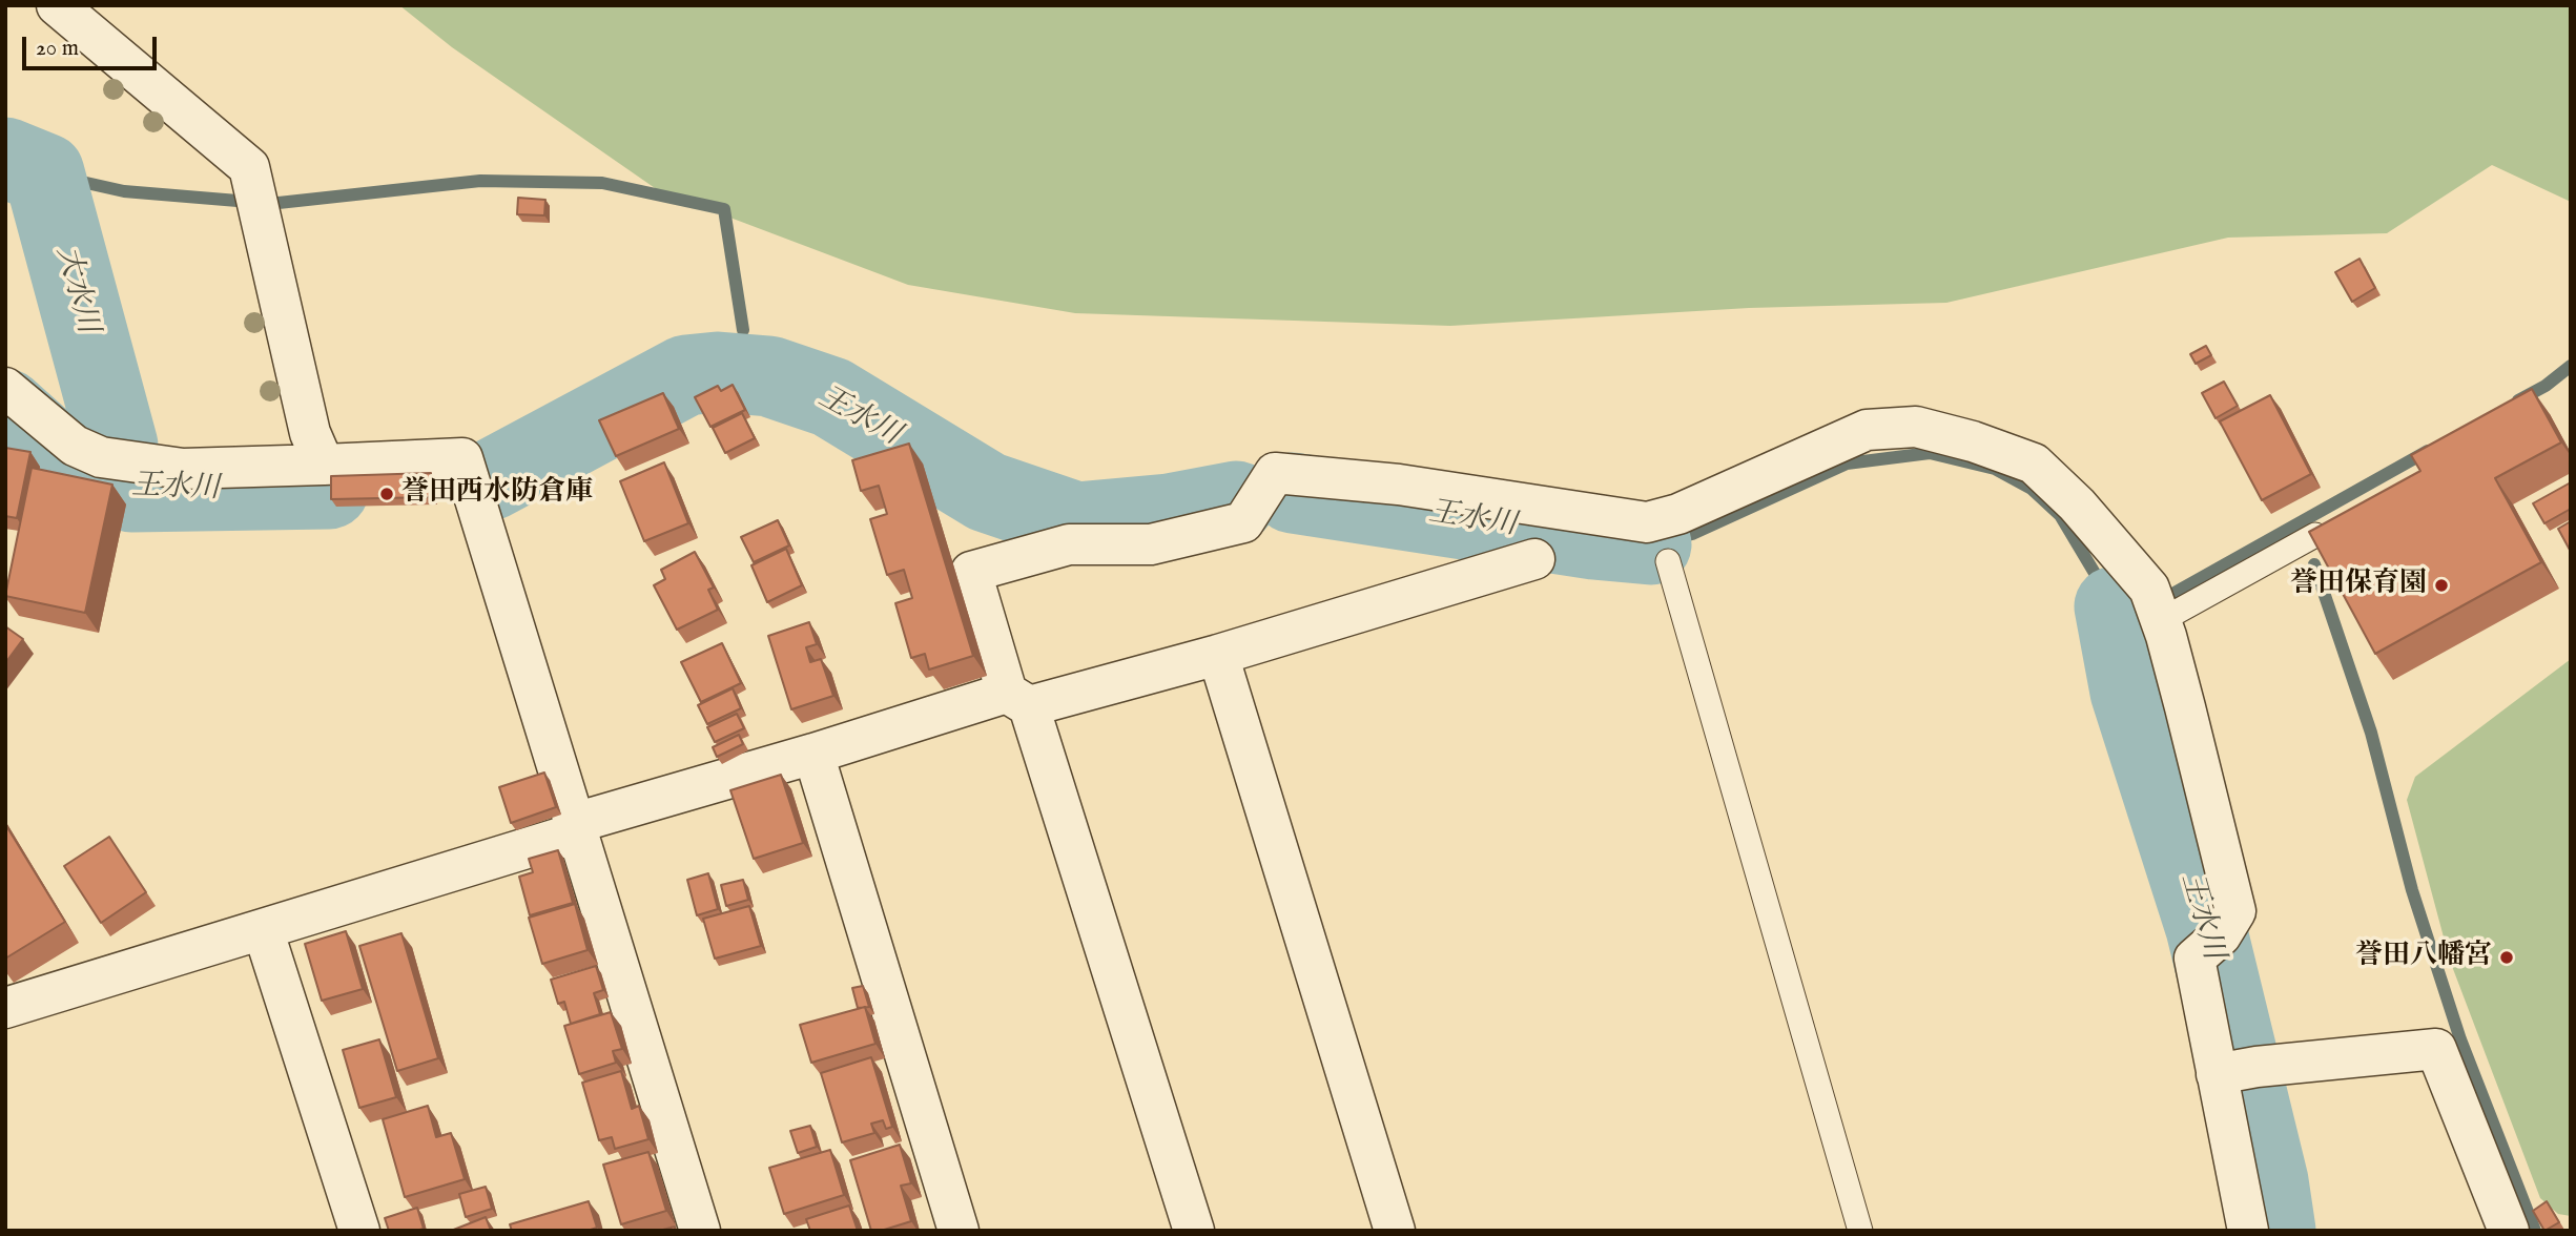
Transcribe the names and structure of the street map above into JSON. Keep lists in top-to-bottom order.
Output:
{
  "water": ["大水川", "王水川"],
  "places": ["誉田西水防倉庫", "誉田保育園", "誉田八幡宮"],
  "scale_bar": "20 m"
}
